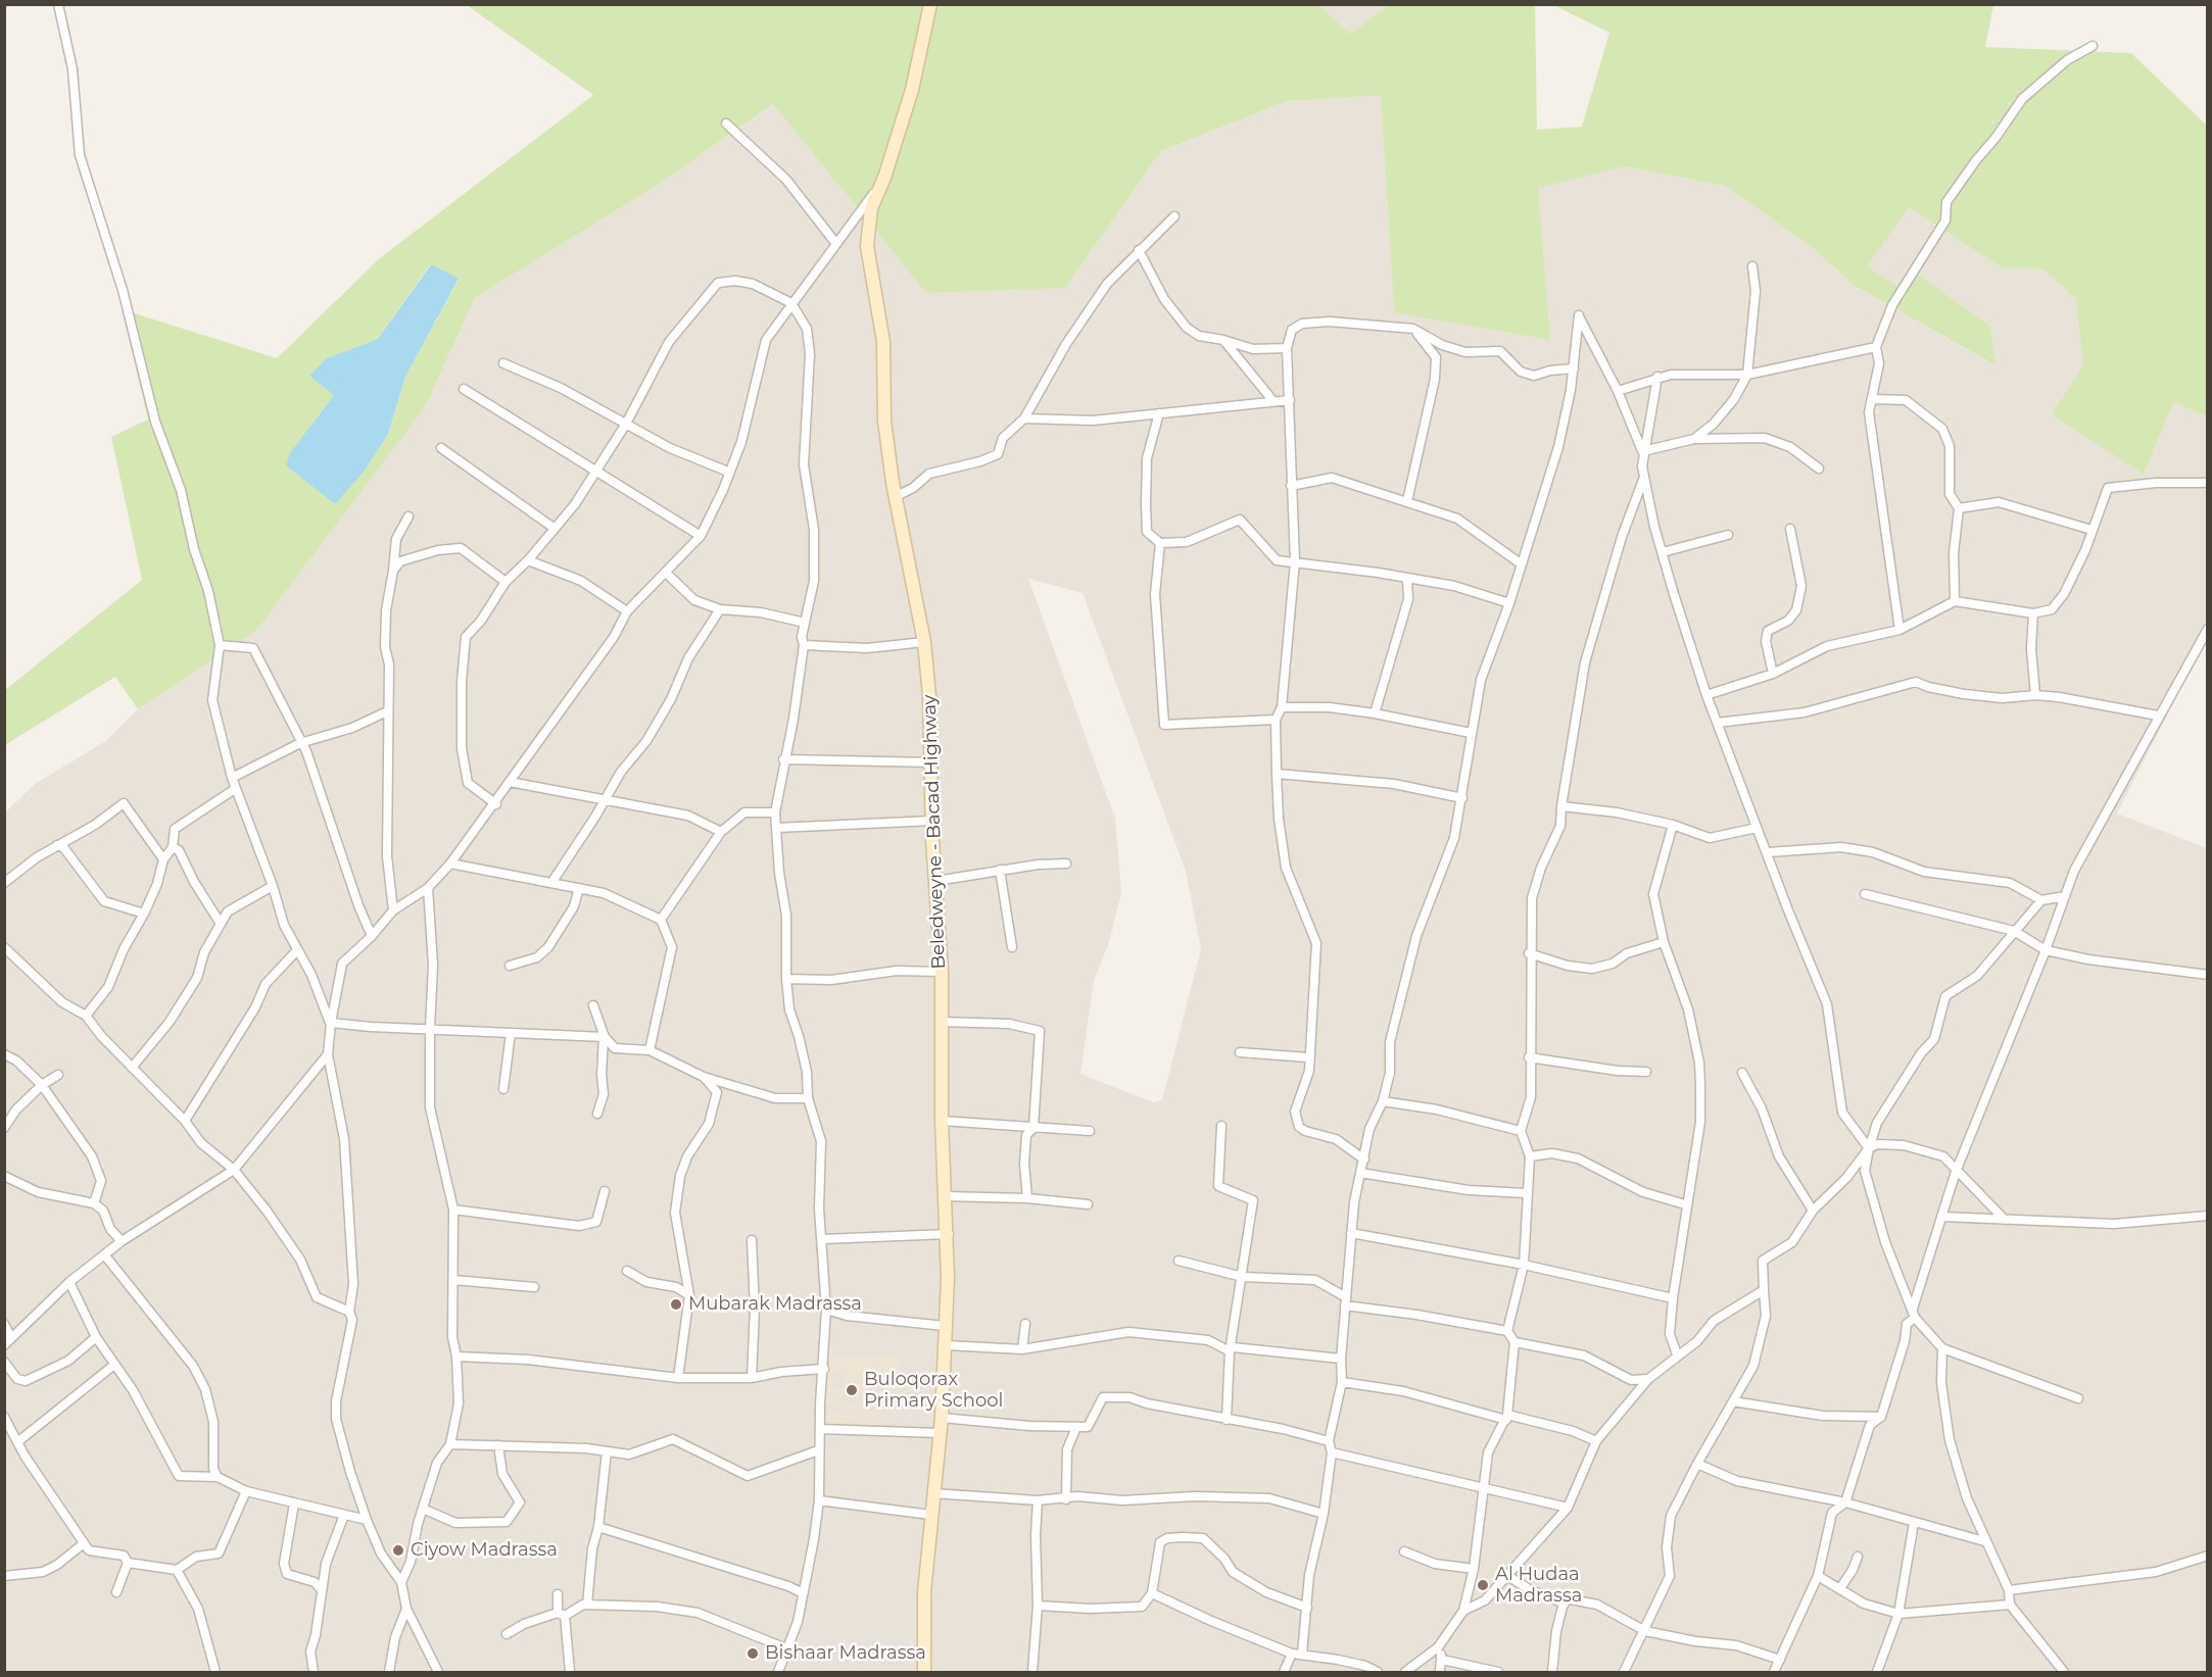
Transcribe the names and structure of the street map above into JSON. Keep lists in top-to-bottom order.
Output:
{
  "streets": {
    "street": ["Beledweyne - Bacad Highway"]
  },
  "places": [
    "Mubarak Madrassa",
    "Buloqorax Primary School",
    "Ciyow Madrassa",
    "Al Hudaa Madrassa",
    "Bishaar Madrassa"
  ]
}
